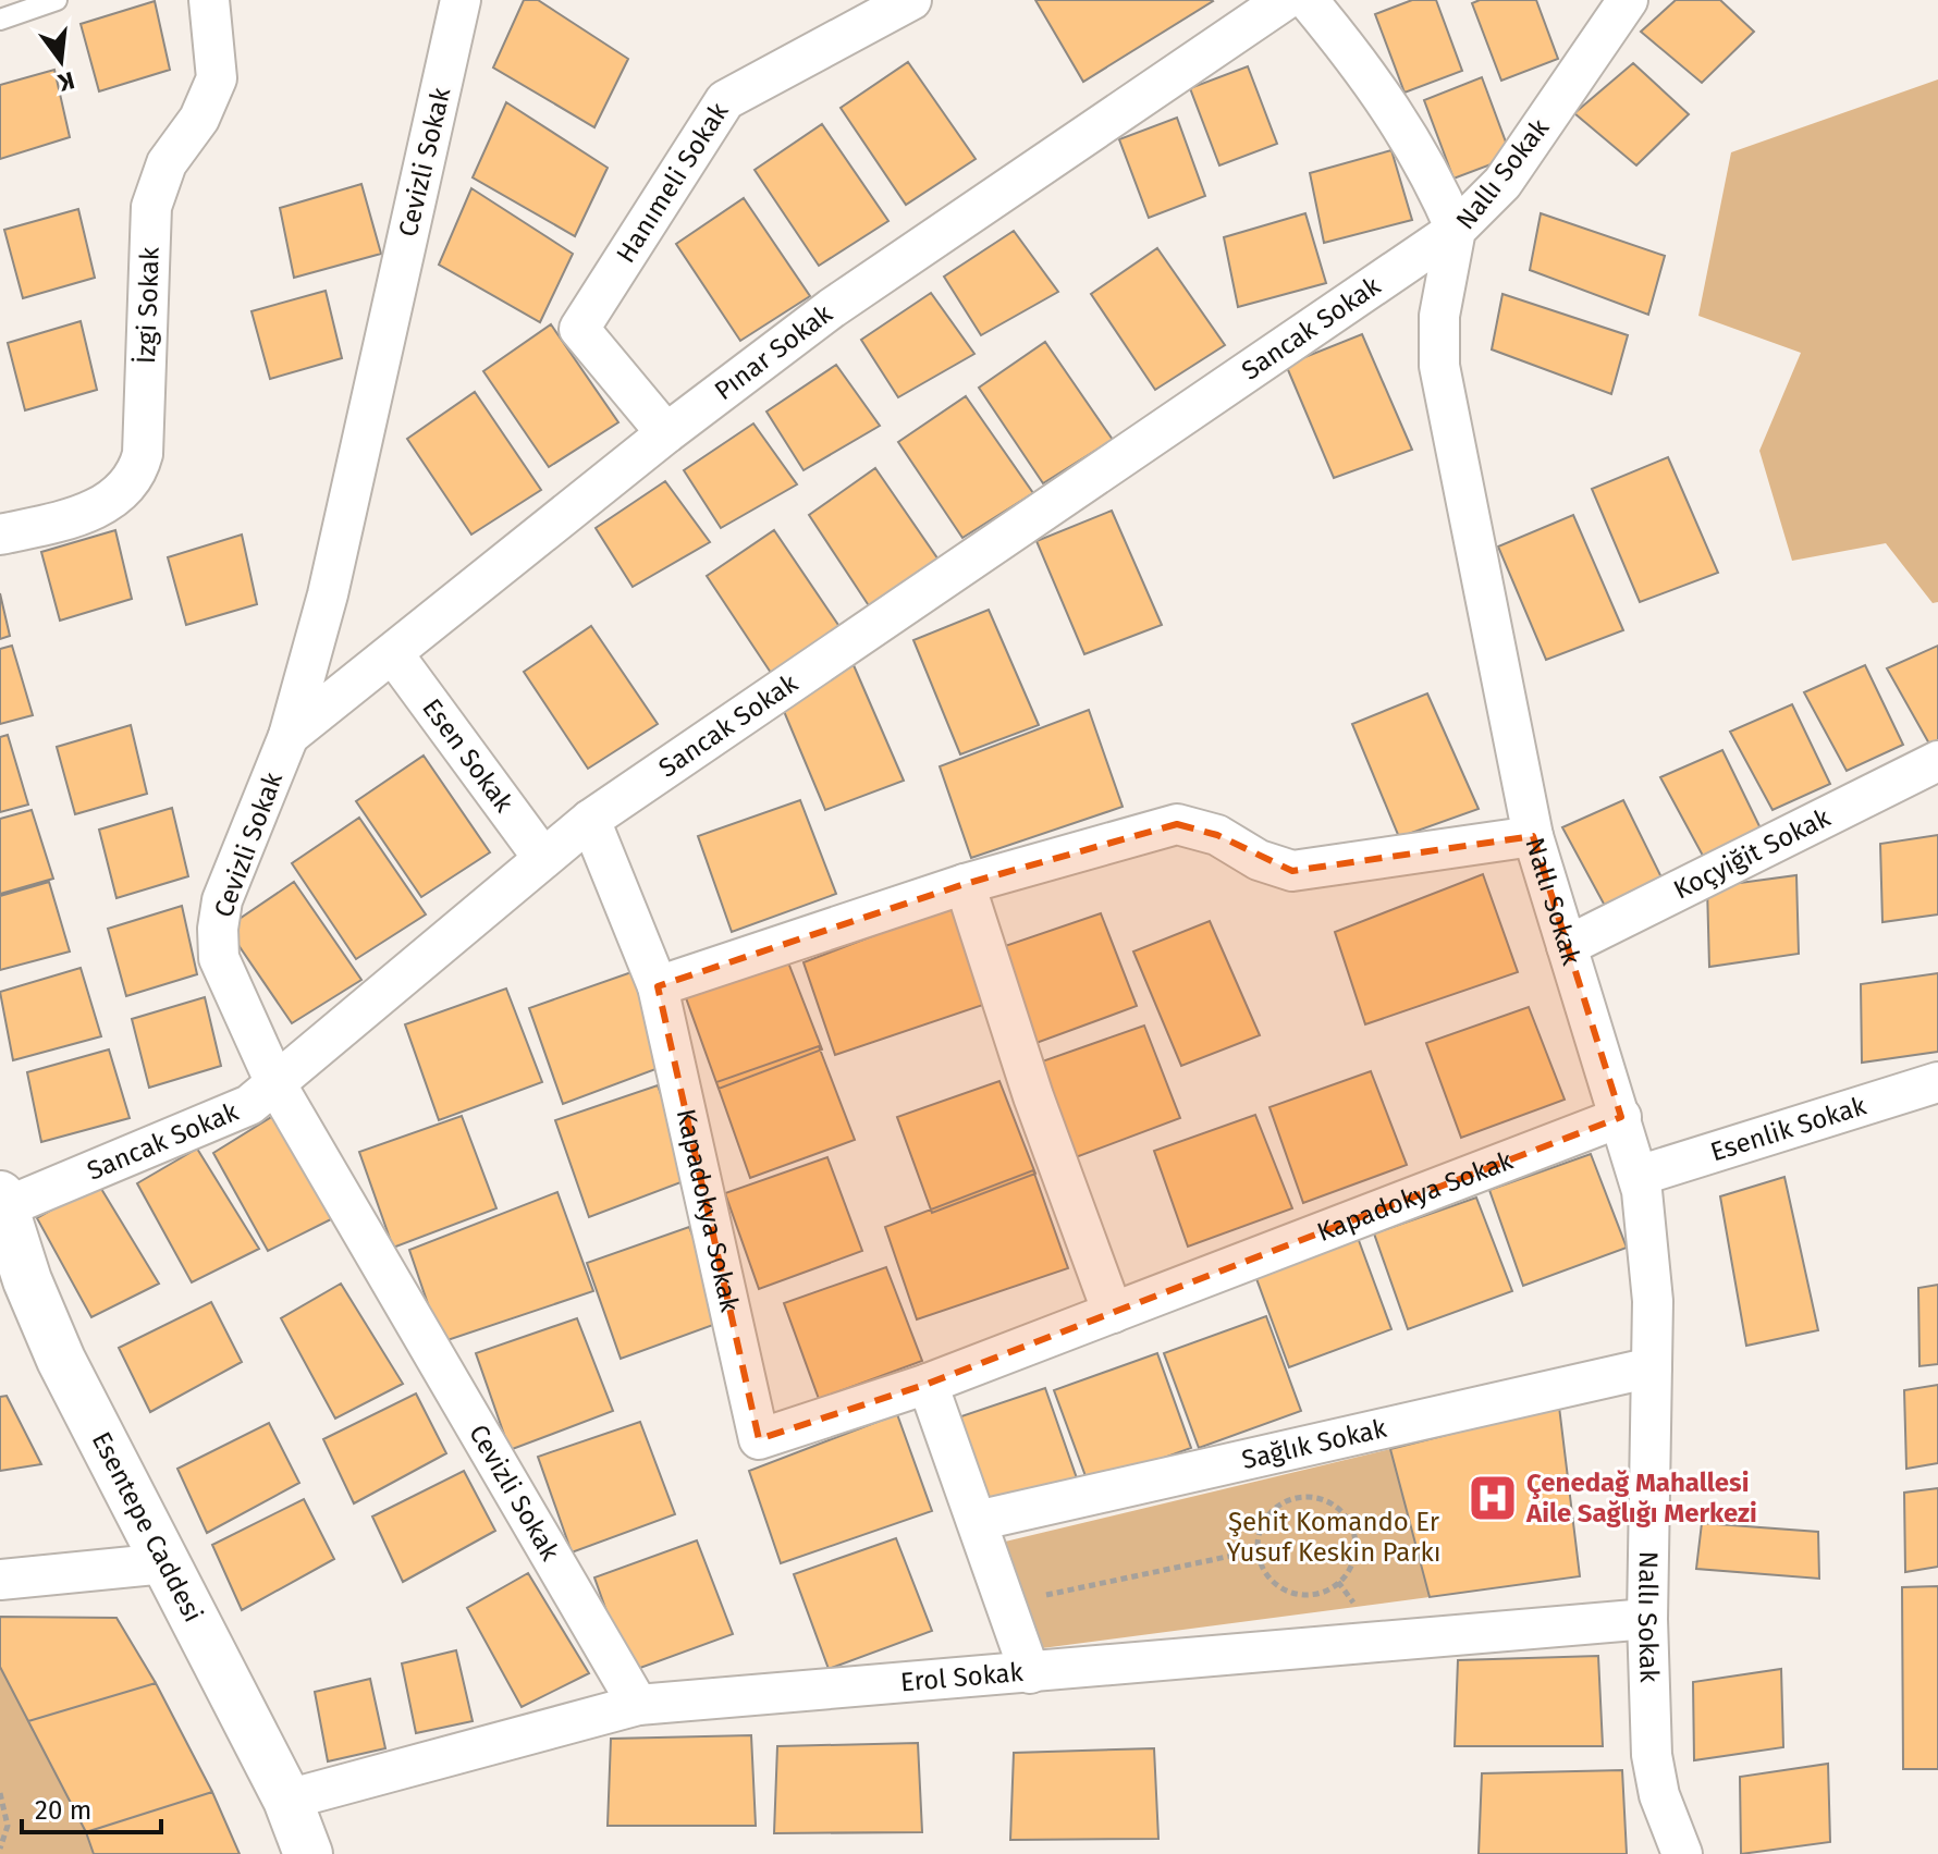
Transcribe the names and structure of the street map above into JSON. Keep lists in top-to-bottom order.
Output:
{
  "streets": {
    "street": [
      "Cevizli Sokak",
      "Nallı Sokak",
      "Hanımeli Sokak",
      "İzgi Sokak",
      "Sancak Sokak",
      "Pınar Sokak",
      "Esen Sokak",
      "Koçyiğit Sokak",
      "Esenlik Sokak",
      "Kapadokya Sokak",
      "Sağlık Sokak",
      "Esentepe Caddesi",
      "Erol Sokak"
    ]
  },
  "crossings": [
    ["Cevizli Sokak", "Sancak Sokak"],
    ["Cevizli Sokak", "Pınar Sokak"],
    ["Cevizli Sokak", "Erol Sokak"],
    ["Nallı Sokak", "Sancak Sokak"],
    ["Nallı Sokak", "Koçyiğit Sokak"],
    ["Nallı Sokak", "Esenlik Sokak"],
    ["Nallı Sokak", "Kapadokya Sokak"],
    ["Nallı Sokak", "Sağlık Sokak"],
    ["Nallı Sokak", "Erol Sokak"],
    ["Hanımeli Sokak", "Pınar Sokak"],
    ["Sancak Sokak", "Esen Sokak"],
    ["Sancak Sokak", "Kapadokya Sokak"],
    ["Sancak Sokak", "Esentepe Caddesi"],
    ["Pınar Sokak", "Esen Sokak"],
    ["Esentepe Caddesi", "Erol Sokak"]
  ],
  "parks": ["Şehit Komando Er Yusuf Keskin Parkı"],
  "places": {
    "hospital": ["Çenedağ Mahallesi Aile Sağlığı Merkezi"]
  },
  "scale_bar": "20 m",
  "north": "bottom"
}
